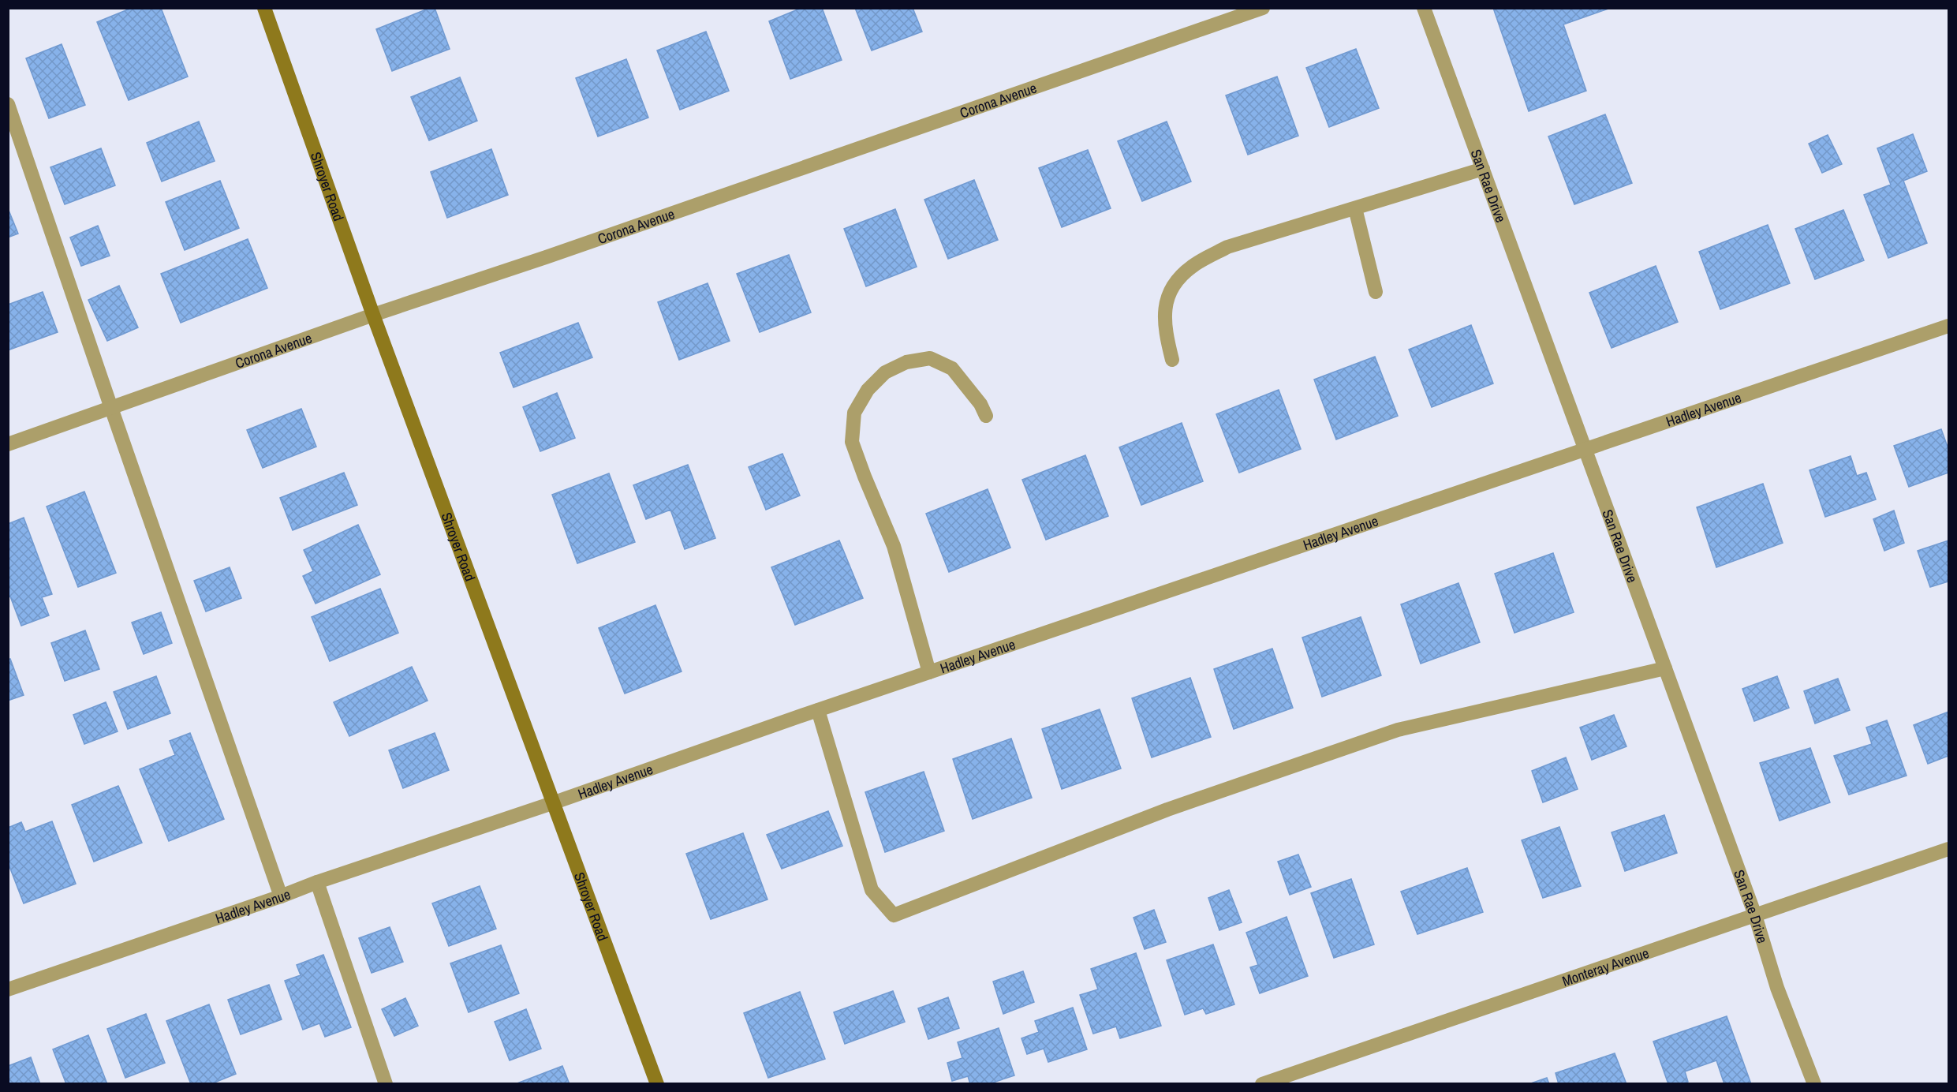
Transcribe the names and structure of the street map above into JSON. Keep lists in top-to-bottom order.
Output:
{
  "streets": {
    "main road": ["Shroyer Road"],
    "street": [
      "Corona Avenue",
      "San Rae Drive",
      "Hadley Avenue",
      "Monteray Avenue"
    ]
  },
  "crossings": [
    ["Corona Avenue", "Shroyer Road"],
    ["San Rae Drive", "Hadley Avenue"],
    ["San Rae Drive", "Monteray Avenue"],
    ["Shroyer Road", "Hadley Avenue"]
  ]
}
